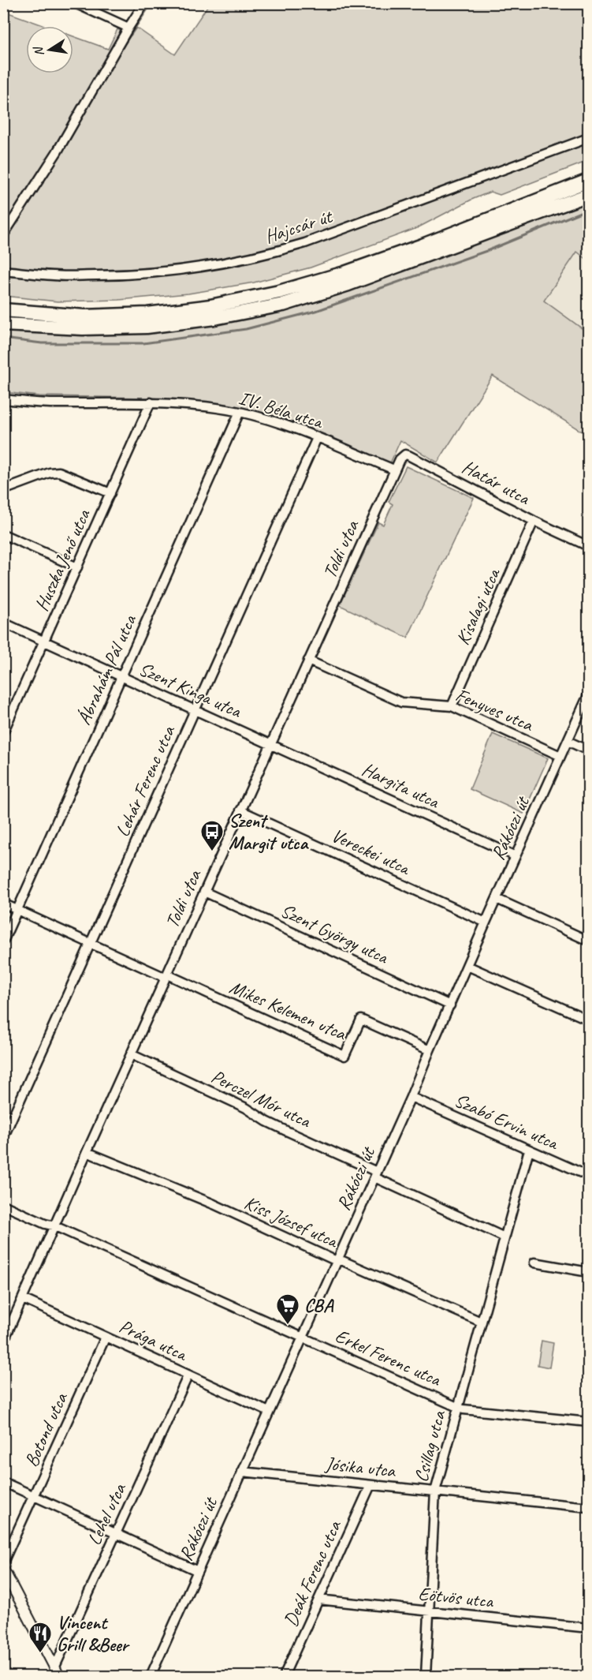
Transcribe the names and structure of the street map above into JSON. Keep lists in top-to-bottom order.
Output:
{
  "streets": {
    "street": [
      "Hajcsár út",
      "IV. Béla utca",
      "Határ utca",
      "Toldi utca",
      "Huszka Jenő utca",
      "Kisalagi utca",
      "Ábrahám Pál utca",
      "Szent Kinga utca",
      "Fenyves utca",
      "Lehár Ferenc utca",
      "Hargita utca",
      "Rákóczi út",
      "Vereckei utca",
      "Szent György utca",
      "Mikes Kelemen utca",
      "Perczel Mór utca",
      "Szabó Ervin utca",
      "Kiss József utca",
      "Prága utca",
      "Erkel Ferenc utca",
      "Botond utca",
      "Csillag utca",
      "Jósika utca",
      "Lehel utca",
      "Deák Ferenc utca",
      "Eötvös utca"
    ]
  },
  "crossings": [
    ["IV. Béla utca", "Határ utca"],
    ["IV. Béla utca", "Toldi utca"],
    ["IV. Béla utca", "Huszka Jenő utca"],
    ["IV. Béla utca", "Ábrahám Pál utca"],
    ["IV. Béla utca", "Lehár Ferenc utca"],
    ["Határ utca", "Toldi utca"],
    ["Határ utca", "Kisalagi utca"],
    ["Toldi utca", "Szent Kinga utca"],
    ["Toldi utca", "Fenyves utca"],
    ["Toldi utca", "Hargita utca"],
    ["Toldi utca", "Vereckei utca"],
    ["Toldi utca", "Szent György utca"],
    ["Toldi utca", "Mikes Kelemen utca"],
    ["Toldi utca", "Perczel Mór utca"],
    ["Toldi utca", "Kiss József utca"],
    ["Toldi utca", "Prága utca"],
    ["Toldi utca", "Erkel Ferenc utca"],
    ["Huszka Jenő utca", "Szent Kinga utca"],
    ["Kisalagi utca", "Fenyves utca"],
    ["Ábrahám Pál utca", "Szent Kinga utca"],
    ["Szent Kinga utca", "Lehár Ferenc utca"],
    ["Szent Kinga utca", "Hargita utca"],
    ["Fenyves utca", "Rákóczi út"],
    ["Hargita utca", "Rákóczi út"],
    ["Rákóczi út", "Vereckei utca"],
    ["Rákóczi út", "Szent György utca"],
    ["Rákóczi út", "Mikes Kelemen utca"],
    ["Rákóczi út", "Perczel Mór utca"],
    ["Rákóczi út", "Szabó Ervin utca"],
    ["Rákóczi út", "Kiss József utca"],
    ["Rákóczi út", "Prága utca"],
    ["Rákóczi út", "Erkel Ferenc utca"],
    ["Rákóczi út", "Jósika utca"],
    ["Perczel Mór utca", "Csillag utca"],
    ["Szabó Ervin utca", "Csillag utca"],
    ["Kiss József utca", "Csillag utca"],
    ["Prága utca", "Botond utca"],
    ["Prága utca", "Lehel utca"],
    ["Erkel Ferenc utca", "Csillag utca"],
    ["Csillag utca", "Jósika utca"],
    ["Csillag utca", "Eötvös utca"],
    ["Jósika utca", "Deák Ferenc utca"],
    ["Deák Ferenc utca", "Eötvös utca"]
  ],
  "places": {
    "bus stop": ["Szent Margit utca"],
    "supermarket": ["CBA"],
    "restaurant": ["Vincent Grill &Beer"]
  },
  "north": "left"
}
